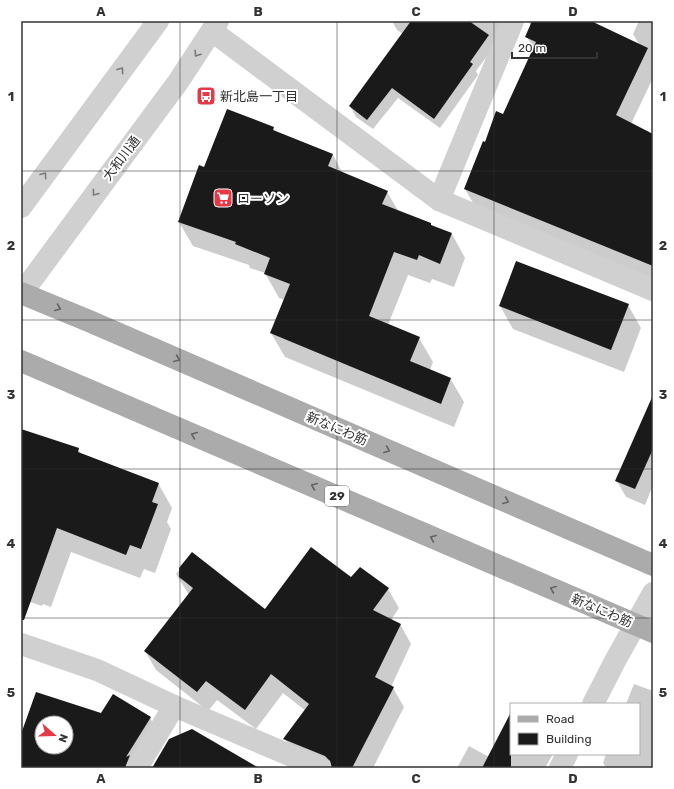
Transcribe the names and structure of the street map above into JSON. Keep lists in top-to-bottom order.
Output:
{
  "streets": {
    "main road": ["新なにわ筋", "29"],
    "street": ["大和川通"]
  },
  "crossings": [
    ["大和川通", "新なにわ筋"]
  ],
  "places": {
    "bus stop": ["新北島一丁目"],
    "supermarket": ["ローソン"]
  },
  "legend": ["Road", "Building"],
  "scale_bar": "20 m",
  "north": "right",
  "grid": {
    "columns": [
      "A",
      "B",
      "C",
      "D"
    ],
    "rows": [
      "1",
      "2",
      "3",
      "4",
      "5"
    ]
  }
}
